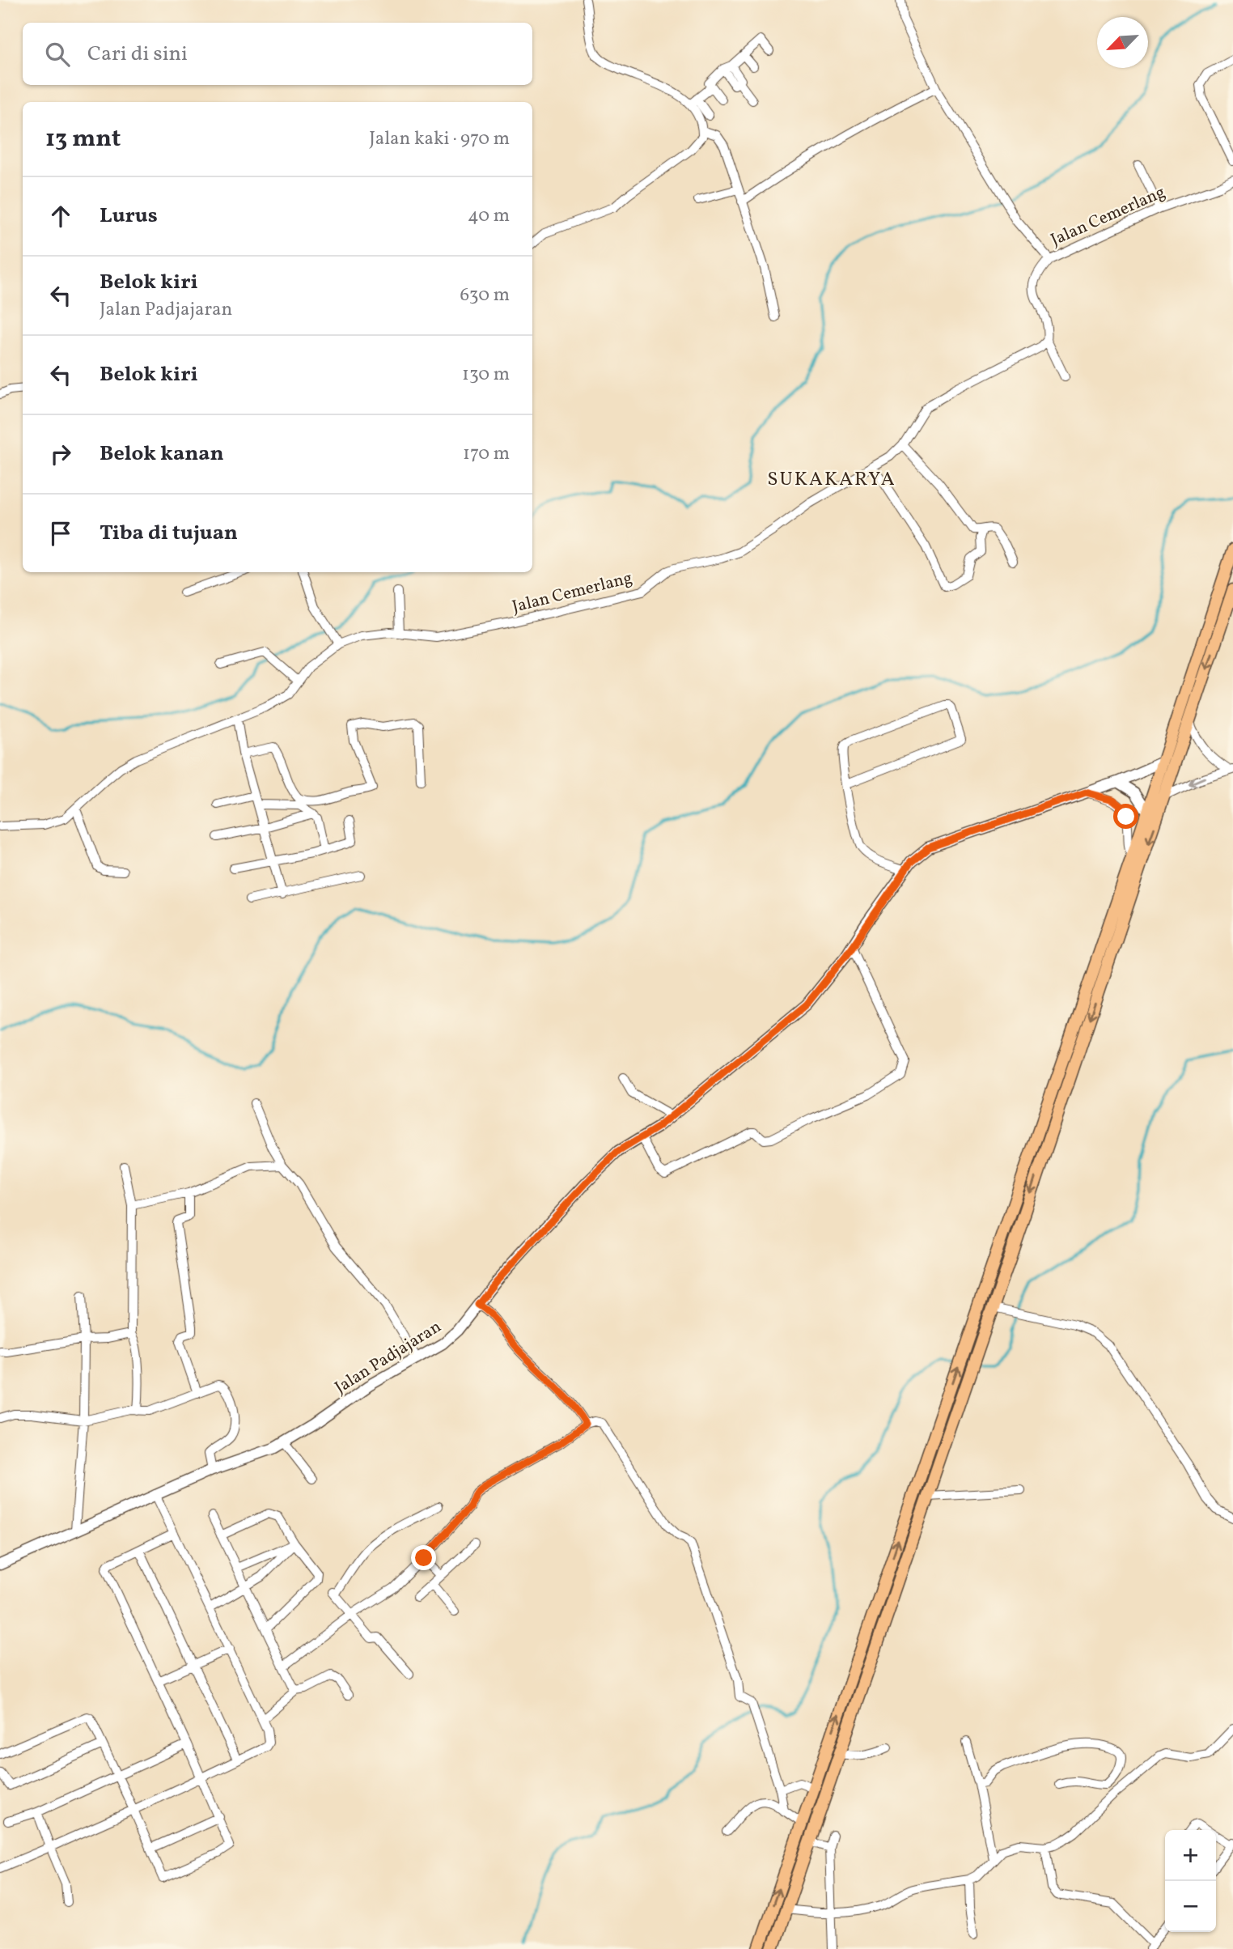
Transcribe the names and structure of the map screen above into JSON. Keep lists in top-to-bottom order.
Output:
{
  "streets": {
    "street": ["Jalan Cemerlang", "Jalan Padjajaran"]
  },
  "districts": ["SUKAKARYA"],
  "north": "bottom left",
  "page": {
    "search": "Cari di sini",
    "heading": ["13 mnt", "Jalan kaki · 970 m"],
    "list": [
      ["Lurus", "40 m"],
      ["Belok kiri", "Jalan Padjajaran", "630 m"],
      ["Belok kiri", "130 m"],
      ["Belok kanan", "170 m"],
      "Tiba di tujuan"
    ],
    "map_buttons": ["+", "−"]
  }
}
